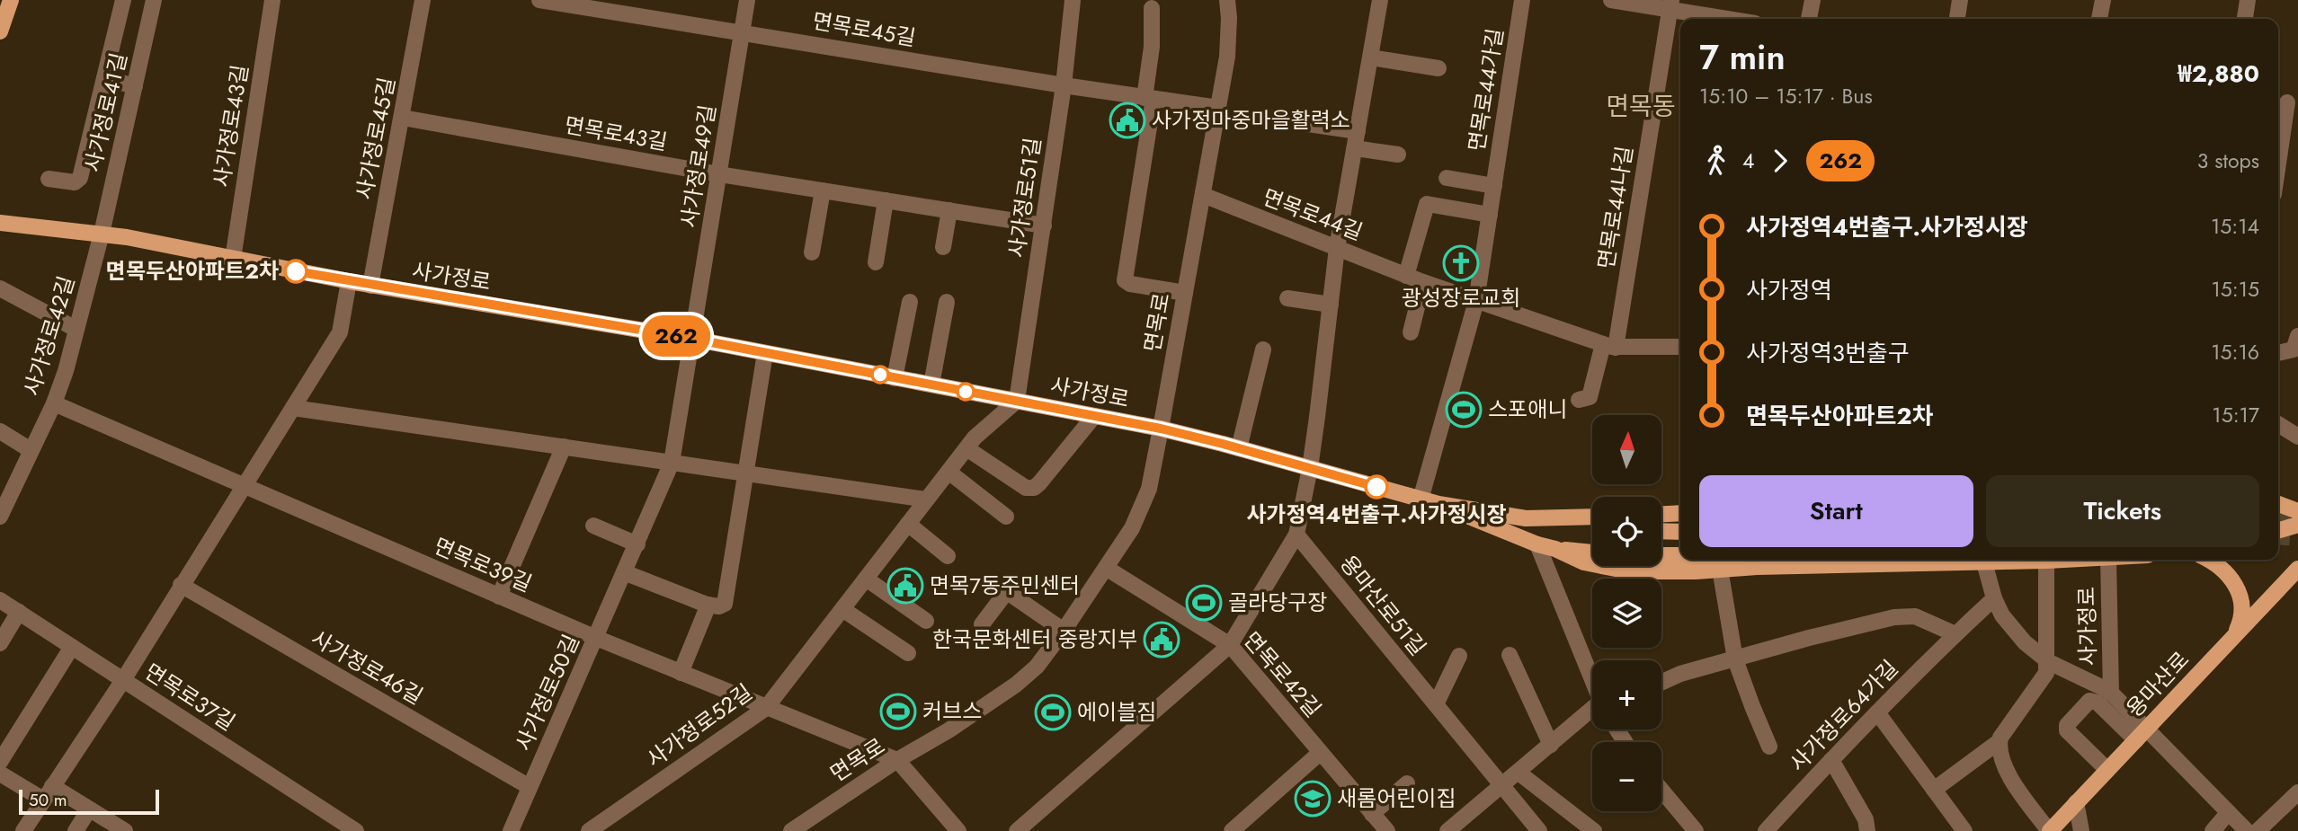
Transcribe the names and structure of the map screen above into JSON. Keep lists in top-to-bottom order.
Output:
{
  "streets": {
    "main road": ["사가정로", "용마산로"],
    "street": [
      "면목로45길",
      "면목로44가길",
      "사가정로41길",
      "사가정로43길",
      "면목로43길",
      "사가정로45길",
      "사가정로49길",
      "사가정로51길",
      "면목로44나길",
      "면목로44길",
      "면목로",
      "사가정로42길",
      "면목로39길",
      "용마산로51길",
      "사가정로46길",
      "면목로42길",
      "사가정로50길",
      "면목로37길",
      "사가정로64가길",
      "사가정로52길"
    ]
  },
  "crossings": [
    ["면목로45길", "사가정로49길"],
    ["면목로45길", "사가정로51길"],
    ["면목로45길", "면목로"],
    ["면목로44가길", "면목로44길"],
    ["사가정로41길", "사가정로"],
    ["사가정로41길", "사가정로42길"],
    ["사가정로43길", "사가정로"],
    ["면목로43길", "사가정로45길"],
    ["면목로43길", "사가정로49길"],
    ["면목로43길", "사가정로51길"],
    ["사가정로45길", "사가정로"],
    ["사가정로49길", "사가정로"],
    ["사가정로49길", "사가정로50길"],
    ["사가정로51길", "사가정로"],
    ["사가정로51길", "사가정로52길"],
    ["면목로44나길", "면목로44길"],
    ["면목로44길", "면목로"],
    ["사가정로", "면목로"],
    ["사가정로", "사가정로42길"],
    ["사가정로", "사가정로50길"],
    ["사가정로", "사가정로52길"],
    ["면목로", "면목로39길"],
    ["면목로", "면목로42길"],
    ["사가정로42길", "면목로39길"],
    ["면목로39길", "사가정로50길"],
    ["면목로39길", "사가정로52길"],
    ["사가정로46길", "사가정로50길"]
  ],
  "districts": ["면목동"],
  "places": {
    "public building": ["사가정마중마을활력소", "면목7동주민센터", "한국문화센터 중랑지부"],
    "church": ["광성장로교회"],
    "other": ["면목두산아파트2차", "사가정역4번출구.사가정시장"],
    "sports": [
      "스포애니",
      "골라당구장",
      "커브스",
      "에이블짐"
    ],
    "school or university": ["새롬어린이집"]
  },
  "lines": ["bus line 262"],
  "scale_bar": "50 m",
  "north": "top",
  "page": {
    "on_map": "262",
    "heading": ["7 min", "15:10 – 15:17 · Bus", "₩2,880"],
    "legs": ["4", "262", "3 stops"],
    "list": [
      {
        "name": "사가정역4번출구.사가정시장",
        "value": "15:14"
      },
      {
        "name": "사가정역",
        "value": "15:15"
      },
      {
        "name": "사가정역3번출구",
        "value": "15:16"
      },
      {
        "name": "면목두산아파트2차",
        "value": "15:17"
      }
    ],
    "map_buttons": ["+", "−"],
    "buttons": ["Start", "Tickets"],
    "scale": "50 m"
  }
}
